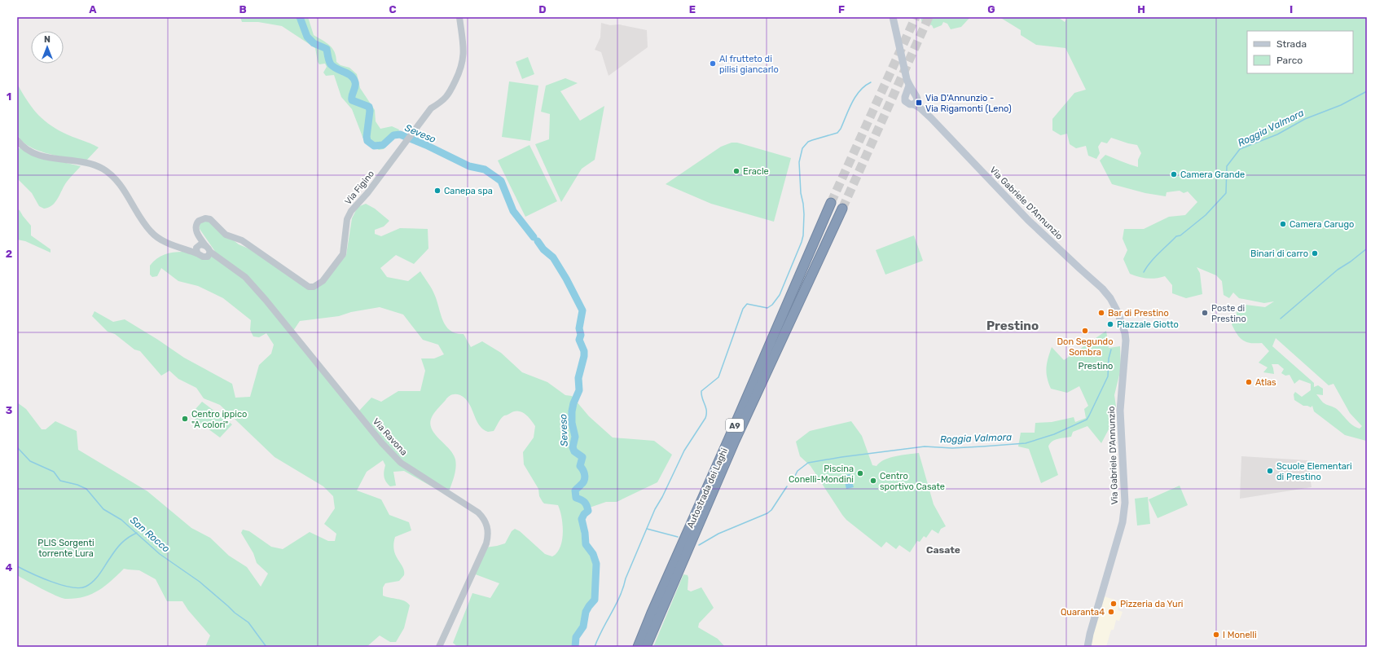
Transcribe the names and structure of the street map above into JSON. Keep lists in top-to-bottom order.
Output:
{
  "streets": {
    "highway": ["A9", "Autostrada dei Laghi"],
    "main road": ["Via Gabriele D'Annunzio"],
    "street": ["Via Figino", "Via Ravona"]
  },
  "crossings": [
    ["Via Figino", "Via Ravona"]
  ],
  "districts": ["Prestino", "Casate"],
  "water": ["Roggia Valmora", "Seveso", "San Rocco"],
  "parks": ["Prestino", "PLIS Sorgenti torrente Lura"],
  "places": {
    "other": [
      "Al frutteto di pilisi giancarlo",
      "Eracle",
      "Camera Grande",
      "Canepa spa",
      "Camera Carugo",
      "Binari di carro",
      "Bar di Prestino",
      "Poste di Prestino",
      "Piazzale Giotto",
      "Don Segundo Sombra",
      "Atlas",
      "Centro ippico \"A colori\"",
      "Scuole Elementari di Prestino",
      "Piscina Conelli-Mondini",
      "Centro sportivo Casate",
      "Pizzeria da Yuri",
      "Quaranta4",
      "I Monelli"
    ],
    "transit": ["Via D'Annunzio - Via Rigamonti (Leno)"]
  },
  "legend": ["Strada", "Parco"],
  "north": "top",
  "grid": {
    "columns": [
      "A",
      "B",
      "C",
      "D",
      "E",
      "F",
      "G",
      "H",
      "I"
    ],
    "rows": [
      "1",
      "2",
      "3",
      "4"
    ]
  }
}
